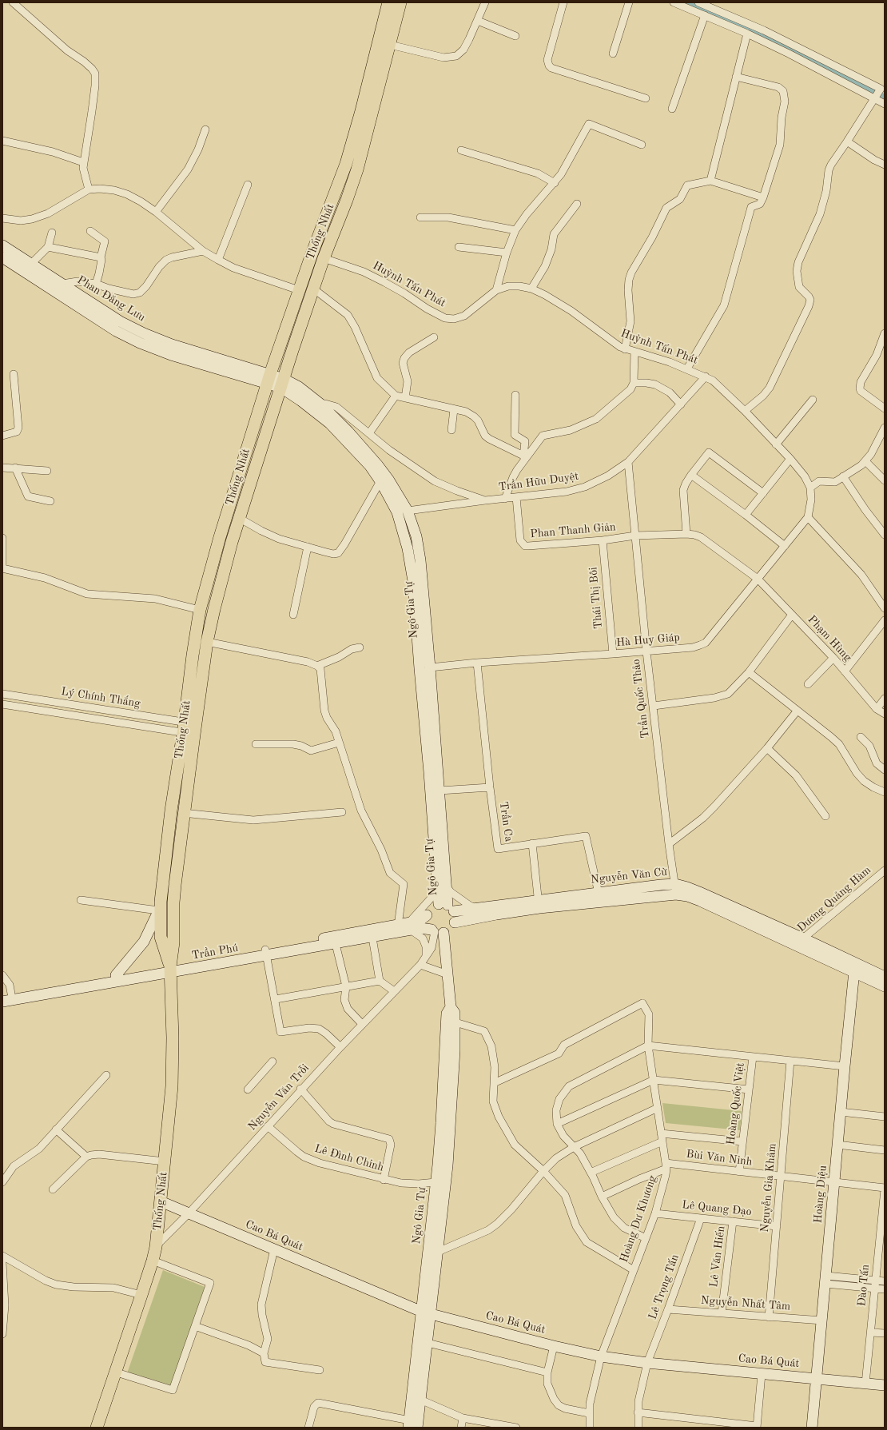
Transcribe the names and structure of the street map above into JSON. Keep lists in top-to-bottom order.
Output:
{
  "streets": {
    "main road": [
      "Thống Nhất",
      "Phan Đăng Lưu",
      "Ngô Gia Tự",
      "Nguyễn Văn Cừ",
      "Trần Phú",
      "Hoàng Diệu",
      "Cao Bá Quát"
    ],
    "street": [
      "Huỳnh Tấn Phát",
      "Trần Hữu Duyệt",
      "Phan Thanh Giản",
      "Thái Thị Bôi",
      "Phạm Hùng",
      "Hà Huy Giáp",
      "Lý Chính Thắng",
      "Trần Quốc Thảo",
      "Trần Ca",
      "Dương Quảng Hàm",
      "Nguyễn Văn Trỗi",
      "Hoàng Quốc Việt",
      "Lê Đình Chinh",
      "Bùi Văn Ninh",
      "Nguyễn Gia Khảm",
      "Lê Quang Đạo",
      "Hoàng Dư Khương",
      "Lê Văn Hiến",
      "Đào Tấn",
      "Lê Trọng Tấn",
      "Nguyễn Nhất Tâm"
    ]
  },
  "crossings": [
    ["Thống Nhất", "Huỳnh Tấn Phát"],
    ["Thống Nhất", "Phan Đăng Lưu"],
    ["Thống Nhất", "Ngô Gia Tự"],
    ["Thống Nhất", "Lý Chính Thắng"],
    ["Thống Nhất", "Trần Phú"],
    ["Thống Nhất", "Nguyễn Văn Trỗi"],
    ["Thống Nhất", "Cao Bá Quát"],
    ["Huỳnh Tấn Phát", "Trần Hữu Duyệt"],
    ["Huỳnh Tấn Phát", "Hà Huy Giáp"],
    ["Phan Đăng Lưu", "Ngô Gia Tự"],
    ["Trần Hữu Duyệt", "Phan Thanh Giản"],
    ["Trần Hữu Duyệt", "Ngô Gia Tự"],
    ["Trần Hữu Duyệt", "Trần Quốc Thảo"],
    ["Phan Thanh Giản", "Thái Thị Bôi"],
    ["Phan Thanh Giản", "Phạm Hùng"],
    ["Phan Thanh Giản", "Trần Quốc Thảo"],
    ["Thái Thị Bôi", "Hà Huy Giáp"],
    ["Ngô Gia Tự", "Hà Huy Giáp"],
    ["Ngô Gia Tự", "Nguyễn Văn Cừ"],
    ["Ngô Gia Tự", "Trần Phú"],
    ["Ngô Gia Tự", "Nguyễn Văn Trỗi"],
    ["Ngô Gia Tự", "Lê Đình Chinh"],
    ["Ngô Gia Tự", "Cao Bá Quát"],
    ["Phạm Hùng", "Hà Huy Giáp"],
    ["Hà Huy Giáp", "Trần Quốc Thảo"],
    ["Hà Huy Giáp", "Trần Ca"],
    ["Trần Quốc Thảo", "Nguyễn Văn Cừ"],
    ["Trần Ca", "Nguyễn Văn Cừ"],
    ["Nguyễn Văn Cừ", "Dương Quảng Hàm"],
    ["Nguyễn Văn Cừ", "Trần Phú"],
    ["Nguyễn Văn Cừ", "Nguyễn Văn Trỗi"],
    ["Nguyễn Văn Cừ", "Hoàng Diệu"],
    ["Trần Phú", "Nguyễn Văn Trỗi"],
    ["Nguyễn Văn Trỗi", "Lê Đình Chinh"],
    ["Nguyễn Văn Trỗi", "Cao Bá Quát"],
    ["Hoàng Quốc Việt", "Bùi Văn Ninh"],
    ["Bùi Văn Ninh", "Nguyễn Gia Khảm"],
    ["Bùi Văn Ninh", "Hoàng Diệu"],
    ["Bùi Văn Ninh", "Hoàng Dư Khương"],
    ["Bùi Văn Ninh", "Đào Tấn"],
    ["Nguyễn Gia Khảm", "Lê Quang Đạo"],
    ["Nguyễn Gia Khảm", "Nguyễn Nhất Tâm"],
    ["Hoàng Diệu", "Cao Bá Quát"],
    ["Hoàng Diệu", "Nguyễn Nhất Tâm"],
    ["Lê Quang Đạo", "Hoàng Dư Khương"],
    ["Lê Quang Đạo", "Lê Văn Hiến"],
    ["Lê Quang Đạo", "Lê Trọng Tấn"],
    ["Hoàng Dư Khương", "Cao Bá Quát"],
    ["Cao Bá Quát", "Đào Tấn"],
    ["Cao Bá Quát", "Lê Trọng Tấn"],
    ["Lê Văn Hiến", "Nguyễn Nhất Tâm"],
    ["Lê Trọng Tấn", "Nguyễn Nhất Tâm"]
  ]
}
